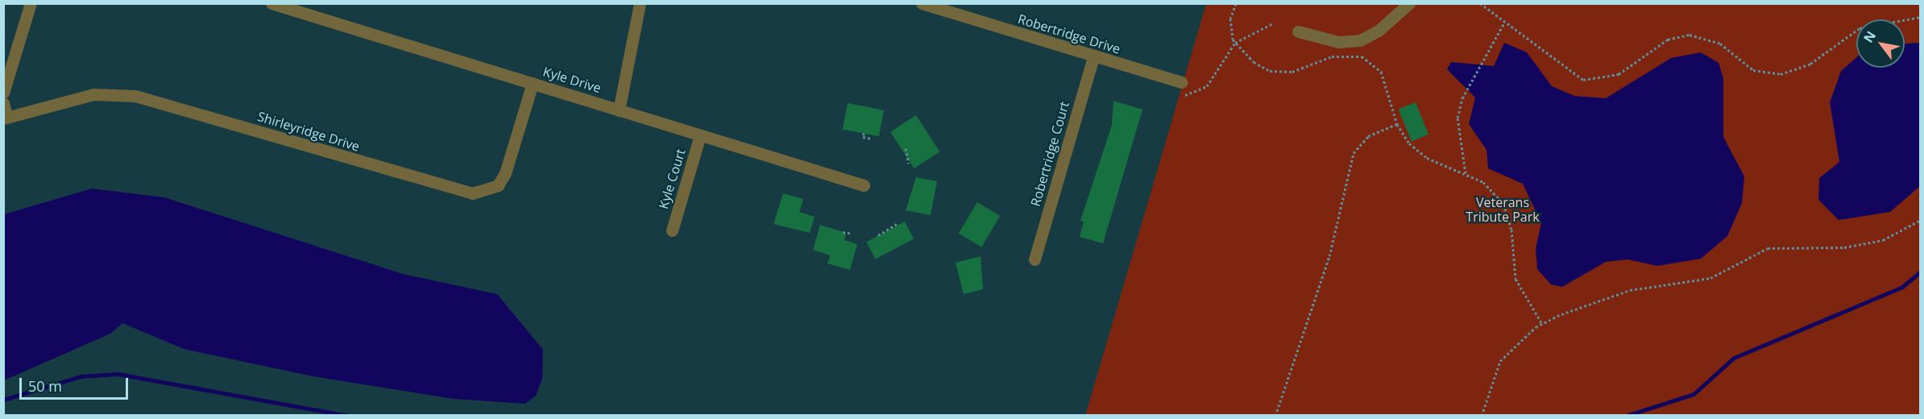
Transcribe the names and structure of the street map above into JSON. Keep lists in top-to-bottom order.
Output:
{
  "streets": {
    "street": [
      "Robertridge Drive",
      "Kyle Drive",
      "Shirleyridge Drive",
      "Robertridge Court",
      "Kyle Court"
    ]
  },
  "crossings": [
    ["Robertridge Drive", "Robertridge Court"],
    ["Kyle Drive", "Shirleyridge Drive"],
    ["Kyle Drive", "Kyle Court"]
  ],
  "parks": ["Veterans Tribute Park"],
  "scale_bar": "50 m",
  "north": "top left"
}
